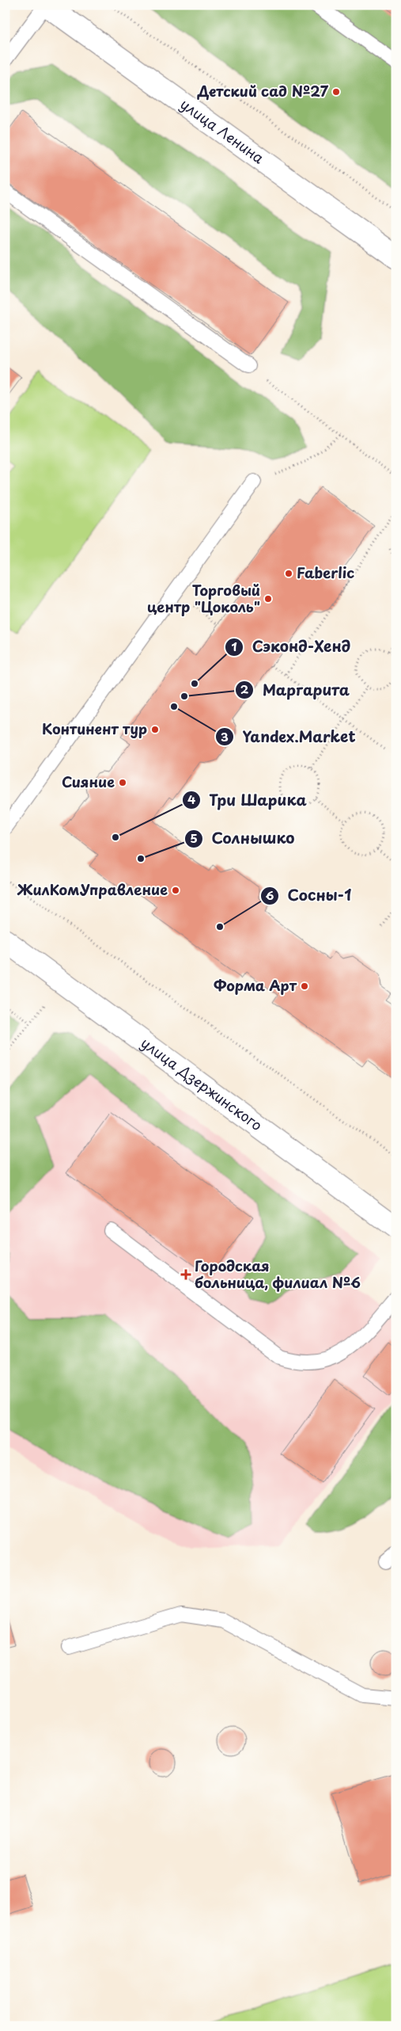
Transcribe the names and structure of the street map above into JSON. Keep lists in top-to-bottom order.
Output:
{
  "streets": {
    "street": ["улица Ленина", "улица Дзержинского"]
  },
  "places": {
    "other": [
      "Детский сад №27",
      "Faberlic",
      "Торговый центр \"Цоколь\"",
      "Сэконд-Хенд",
      "Маргарита",
      "Yandex.Market",
      "Континент тур",
      "Сияние",
      "Три Шарика",
      "Солнышко",
      "ЖилКомУправление",
      "Сосны-1",
      "Форма Арт"
    ],
    "health": ["Городская больница, филиал №6"]
  }
}
